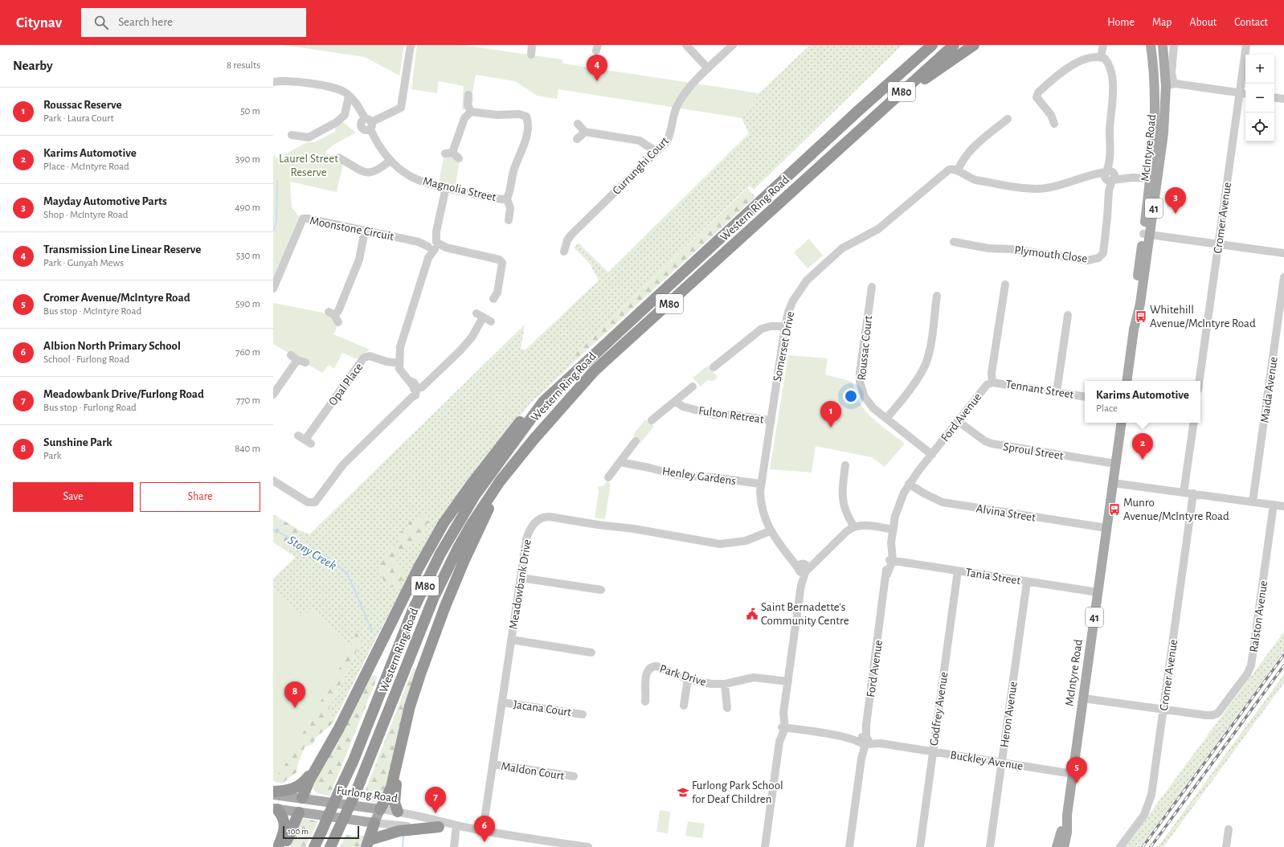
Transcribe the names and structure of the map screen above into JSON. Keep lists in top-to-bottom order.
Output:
{
  "streets": {
    "highway": ["M80", "Western Ring Road"],
    "main road": ["McIntyre Road", "41", "Furlong Road"],
    "street": [
      "Currunghi Court",
      "Magnolia Street",
      "Cromer Avenue",
      "Moonstone Circuit",
      "Plymouth Close",
      "Somerset Drive",
      "Roussac Court",
      "Opal Place",
      "Tennant Street",
      "Maida Avenue",
      "Fulton Retreat",
      "Ford Avenue",
      "Sproul Street",
      "Henley Gardens",
      "Alvina Street",
      "Tania Street",
      "Meadowbank Drive",
      "Ralston Avenue",
      "Park Drive",
      "Jacana Court",
      "Godfrey Avenue",
      "Heron Avenue",
      "Buckley Avenue",
      "Maldon Court"
    ]
  },
  "crossings": [
    ["McIntyre Road", "41"],
    ["McIntyre Road", "Sproul Street"],
    ["McIntyre Road", "Alvina Street"],
    ["McIntyre Road", "Tania Street"],
    ["McIntyre Road", "Buckley Avenue"],
    ["Cromer Avenue", "Ralston Avenue"],
    ["Somerset Drive", "Fulton Retreat"],
    ["Somerset Drive", "Henley Gardens"],
    ["Somerset Drive", "Meadowbank Drive"],
    ["Roussac Court", "Ford Avenue"],
    ["Tennant Street", "Ford Avenue"],
    ["Ford Avenue", "Sproul Street"],
    ["Ford Avenue", "Alvina Street"],
    ["Ford Avenue", "Tania Street"],
    ["Ford Avenue", "Buckley Avenue"],
    ["Tania Street", "Godfrey Avenue"],
    ["Tania Street", "Heron Avenue"],
    ["Meadowbank Drive", "Jacana Court"],
    ["Meadowbank Drive", "Maldon Court"],
    ["Meadowbank Drive", "Furlong Road"],
    ["Godfrey Avenue", "Buckley Avenue"],
    ["Heron Avenue", "Buckley Avenue"]
  ],
  "water": ["Stony Creek"],
  "parks": ["Laurel Street Reserve"],
  "places": {
    "bus stop": ["Whitehill Avenue/McIntyre Road", "Munro Avenue/McIntyre Road"],
    "public building": ["Saint Bernadette's Community Centre"],
    "school or university": ["Furlong Park School for Deaf Children"]
  },
  "scale_bar": "100 m",
  "page": {
    "header": "Citynav",
    "search": "Search here",
    "nav": [
      "Home",
      "Map",
      "About",
      "Contact"
    ],
    "heading": ["Nearby", "8 results"],
    "map_buttons": ["+", "−"],
    "pins": [
      "4",
      "3",
      "1",
      "2",
      "8",
      "5",
      "7",
      "6"
    ],
    "list": [
      {
        "mark": "1",
        "name": "Roussac Reserve",
        "note": "Park · Laura Court",
        "value": "50 m"
      },
      {
        "mark": "2",
        "name": "Karims Automotive",
        "note": "Place · McIntyre Road",
        "value": "390 m"
      },
      {
        "mark": "3",
        "name": "Mayday Automotive Parts",
        "note": "Shop · McIntyre Road",
        "value": "490 m"
      },
      {
        "mark": "4",
        "name": "Transmission Line Linear Reserve",
        "note": "Park · Gunyah Mews",
        "value": "530 m"
      },
      {
        "mark": "5",
        "name": "Cromer Avenue/McIntyre Road",
        "note": "Bus stop · McIntyre Road",
        "value": "590 m"
      },
      {
        "mark": "6",
        "name": "Albion North Primary School",
        "note": "School · Furlong Road",
        "value": "760 m"
      },
      {
        "mark": "7",
        "name": "Meadowbank Drive/Furlong Road",
        "note": "Bus stop · Furlong Road",
        "value": "770 m"
      },
      {
        "mark": "8",
        "name": "Sunshine Park",
        "note": "Park",
        "value": "840 m"
      }
    ],
    "popup": ["Karims Automotive", "Place"],
    "buttons": ["Save", "Share"],
    "scale": "100 m"
  }
}
